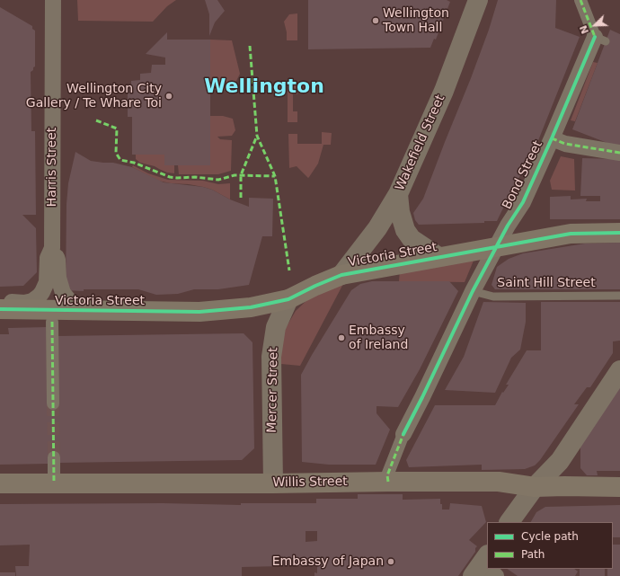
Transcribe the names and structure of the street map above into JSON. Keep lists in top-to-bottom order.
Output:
{
  "streets": {
    "main road": ["Victoria Street", "Willis Street"],
    "street": [
      "Wakefield Street",
      "Harris Street",
      "Bond Street",
      "Mercer Street"
    ],
    "lane": ["Saint Hill Street"]
  },
  "crossings": [
    ["Wakefield Street", "Victoria Street"],
    ["Harris Street", "Victoria Street"],
    ["Bond Street", "Victoria Street"],
    ["Bond Street", "Saint Hill Street"],
    ["Bond Street", "Willis Street"],
    ["Victoria Street", "Mercer Street"],
    ["Mercer Street", "Willis Street"]
  ],
  "districts": ["Wellington"],
  "places": [
    "Wellington Town Hall",
    "Wellington City Gallery / Te Whare Toi",
    "Embassy of Ireland",
    "Embassy of Japan"
  ],
  "legend": ["Cycle path", "Path"],
  "north": "bottom left"
}
